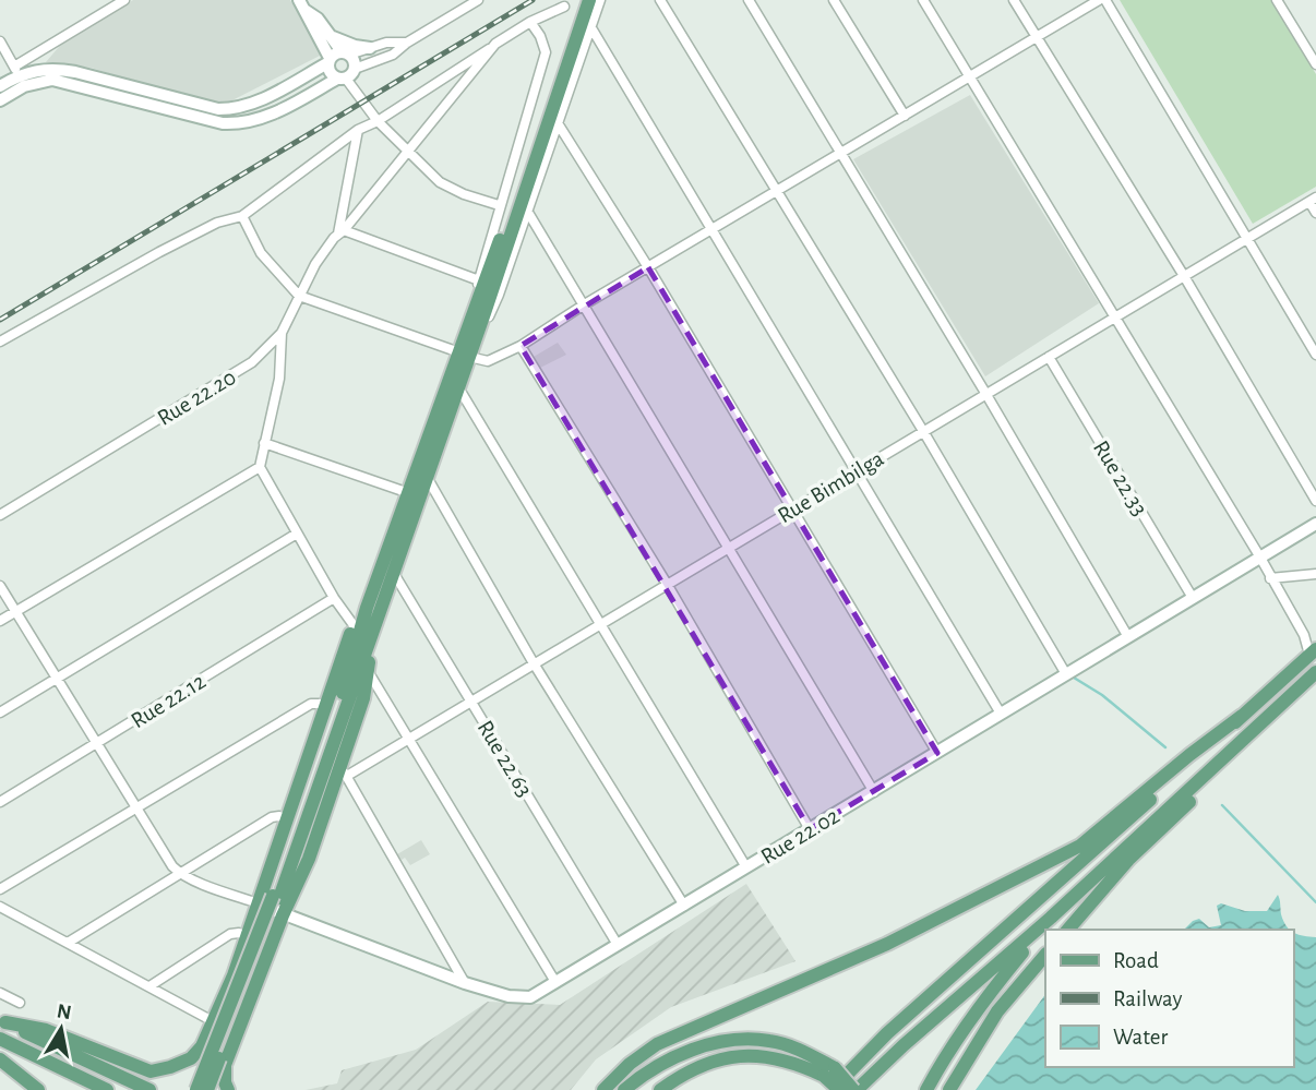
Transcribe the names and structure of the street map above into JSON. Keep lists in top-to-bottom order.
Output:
{
  "streets": {
    "street": [
      "Rue 22.20",
      "Rue 22.33",
      "Rue Bimbilga",
      "Rue 22.12",
      "Rue 22.63",
      "Rue 22.02"
    ]
  },
  "crossings": [
    ["Rue 22.33", "Rue Bimbilga"],
    ["Rue 22.33", "Rue 22.02"],
    ["Rue Bimbilga", "Rue 22.63"],
    ["Rue 22.63", "Rue 22.02"]
  ],
  "legend": ["Road", "Railway", "Water"],
  "north": "top"
}
